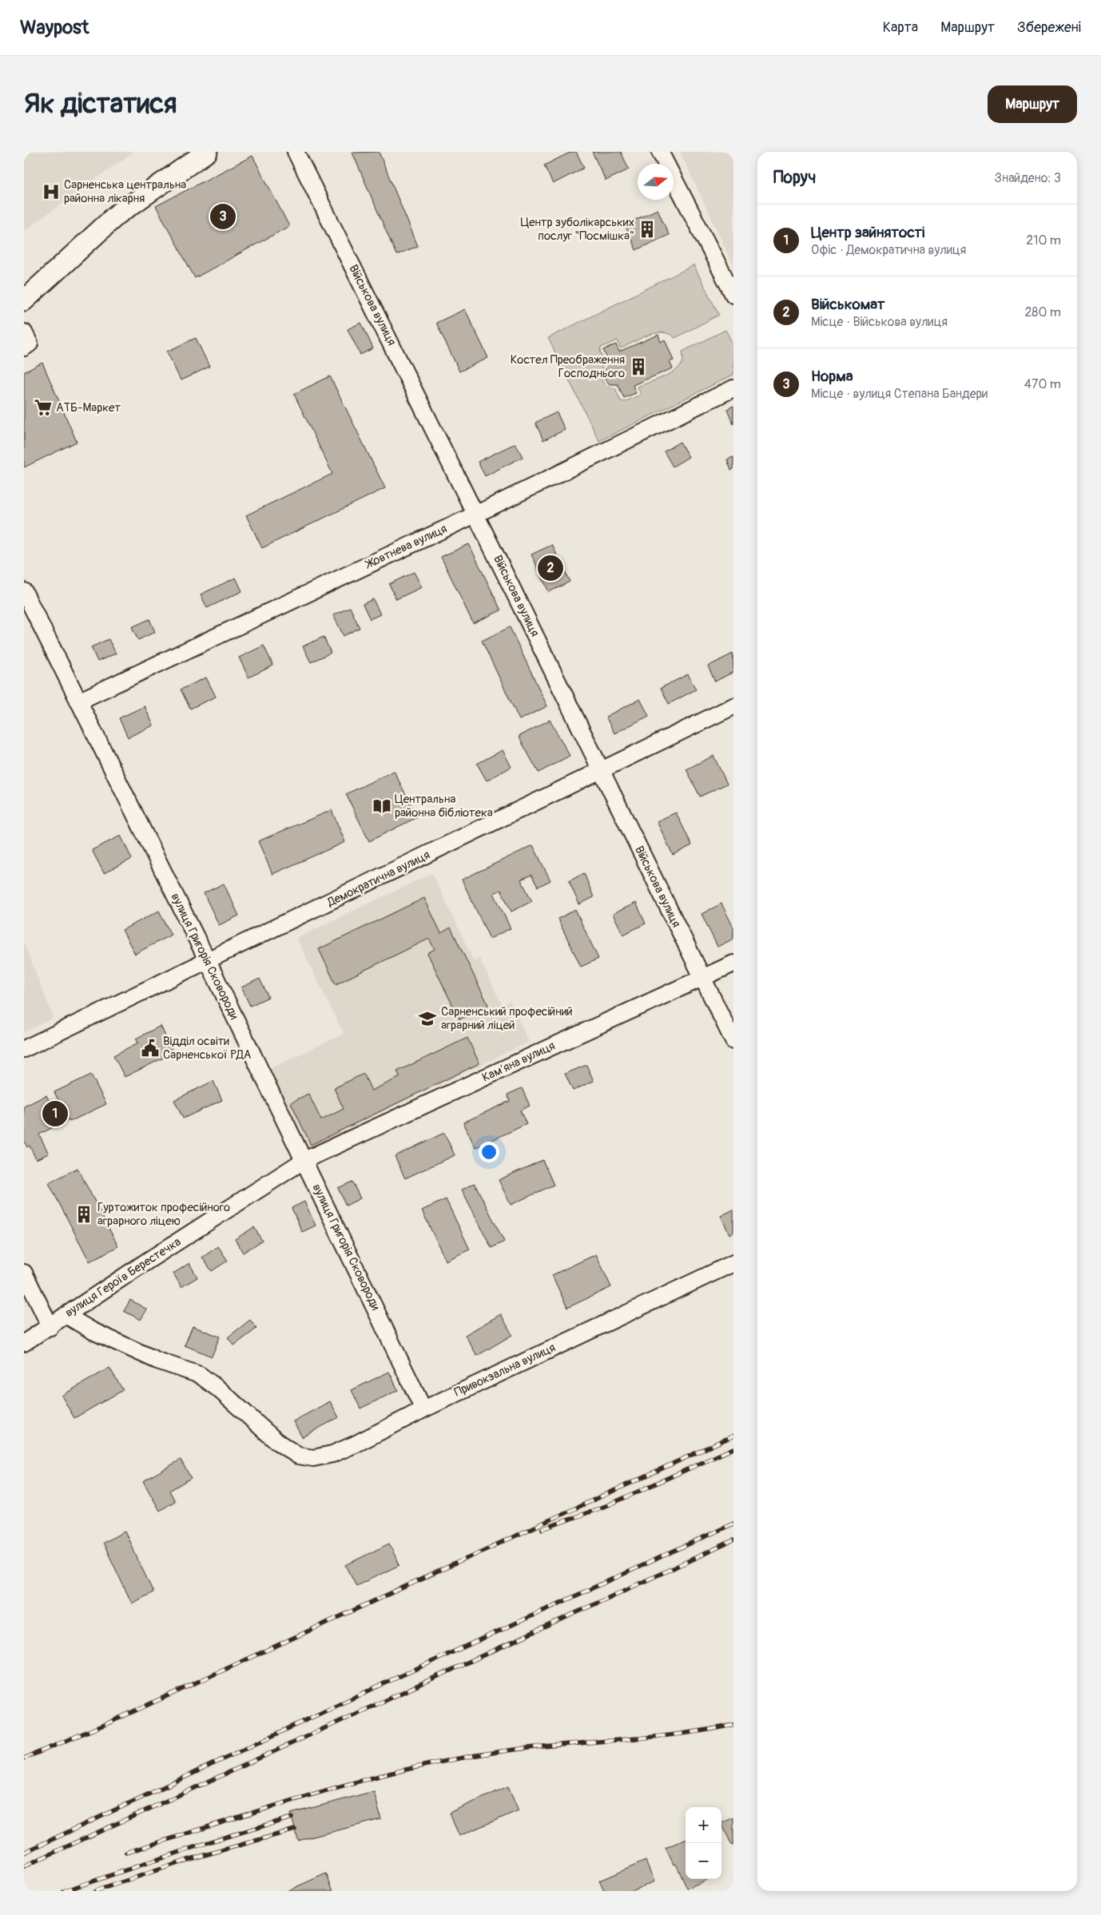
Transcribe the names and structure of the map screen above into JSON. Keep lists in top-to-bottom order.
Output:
{
  "streets": {
    "street": [
      "Військова вулиця",
      "Жовтнева вулиця",
      "Демократична вулиця",
      "вулиця Григорія Сковороди",
      "Камʼяна вулиця",
      "вулиця Героїв Берестечка",
      "Привокзальна вулиця"
    ]
  },
  "crossings": [
    ["Військова вулиця", "Жовтнева вулиця"],
    ["Військова вулиця", "Демократична вулиця"],
    ["Військова вулиця", "Камʼяна вулиця"],
    ["Жовтнева вулиця", "вулиця Григорія Сковороди"],
    ["Демократична вулиця", "вулиця Григорія Сковороди"],
    ["вулиця Григорія Сковороди", "Камʼяна вулиця"],
    ["вулиця Григорія Сковороди", "вулиця Героїв Берестечка"],
    ["вулиця Григорія Сковороди", "Привокзальна вулиця"],
    ["Камʼяна вулиця", "вулиця Героїв Берестечка"],
    ["вулиця Героїв Берестечка", "Привокзальна вулиця"]
  ],
  "places": {
    "hospital": ["Сарненська центральна районна лікарня"],
    "building": ["Центр зуболікарських послуг \"Посмішка\"", "Костел Преображення Господнього", "Гуртожиток професійного аграрного ліцею"],
    "supermarket": ["АТБ-Маркет"],
    "library": ["Центральна районна бібліотека"],
    "school or university": ["Сарненський професійний аграрний ліцей"],
    "public building": ["Відділ освіти Сарненської РДА"]
  },
  "north": "right",
  "page": {
    "header": "Waypost",
    "nav": ["Карта", "Маршрут", "Збережені"],
    "buttons": "Маршрут",
    "title": "Як дістатися",
    "heading": ["Поруч", "Знайдено: 3"],
    "pins": ["3", "2", "1"],
    "list": [
      {
        "mark": "1",
        "name": "Центр зайнятості",
        "note": "Офіс · Демократична вулиця",
        "value": "210 m"
      },
      {
        "mark": "2",
        "name": "Військомат",
        "note": "Місце · Військова вулиця",
        "value": "280 m"
      },
      {
        "mark": "3",
        "name": "Норма",
        "note": "Місце · вулиця Степана Бандери",
        "value": "470 m"
      }
    ],
    "map_buttons": ["+", "−"]
  }
}
